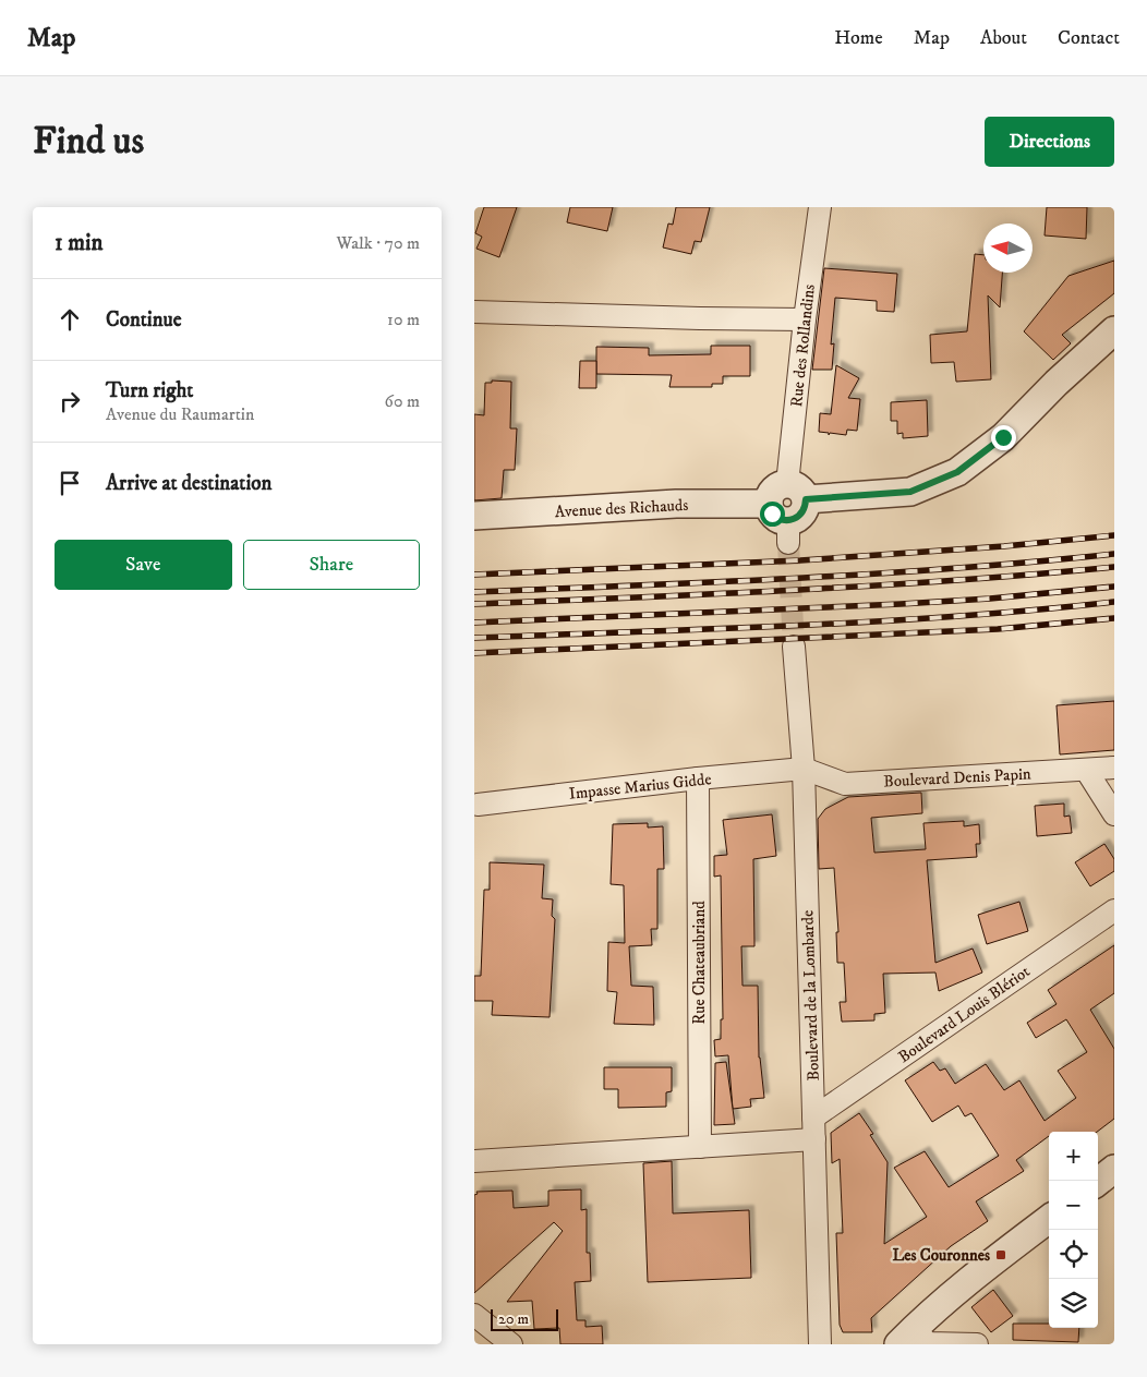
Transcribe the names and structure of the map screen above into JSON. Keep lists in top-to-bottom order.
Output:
{
  "streets": {
    "street": [
      "Rue des Rollandins",
      "Avenue des Richauds",
      "Boulevard Denis Papin",
      "Impasse Marius Gidde",
      "Rue Chateaubriand",
      "Boulevard de la Lombarde",
      "Boulevard Louis Blériot"
    ]
  },
  "crossings": [
    ["Rue des Rollandins", "Avenue des Richauds"],
    ["Boulevard Denis Papin", "Impasse Marius Gidde"],
    ["Boulevard Denis Papin", "Boulevard de la Lombarde"],
    ["Impasse Marius Gidde", "Rue Chateaubriand"],
    ["Impasse Marius Gidde", "Boulevard de la Lombarde"],
    ["Boulevard de la Lombarde", "Boulevard Louis Blériot"]
  ],
  "places": {
    "transit": ["Les Couronnes"]
  },
  "scale_bar": "20 m",
  "north": "left",
  "page": {
    "header": "Map",
    "nav": [
      "Home",
      "Map",
      "About",
      "Contact"
    ],
    "buttons": [
      "Directions",
      ["Save", "Share"]
    ],
    "title": "Find us",
    "heading": ["1 min", "Walk · 70 m"],
    "list": [
      ["Continue", "10 m"],
      ["Turn right", "Avenue du Raumartin", "60 m"],
      "Arrive at destination"
    ],
    "map_buttons": ["+", "−"],
    "scale": "20 m"
  }
}
